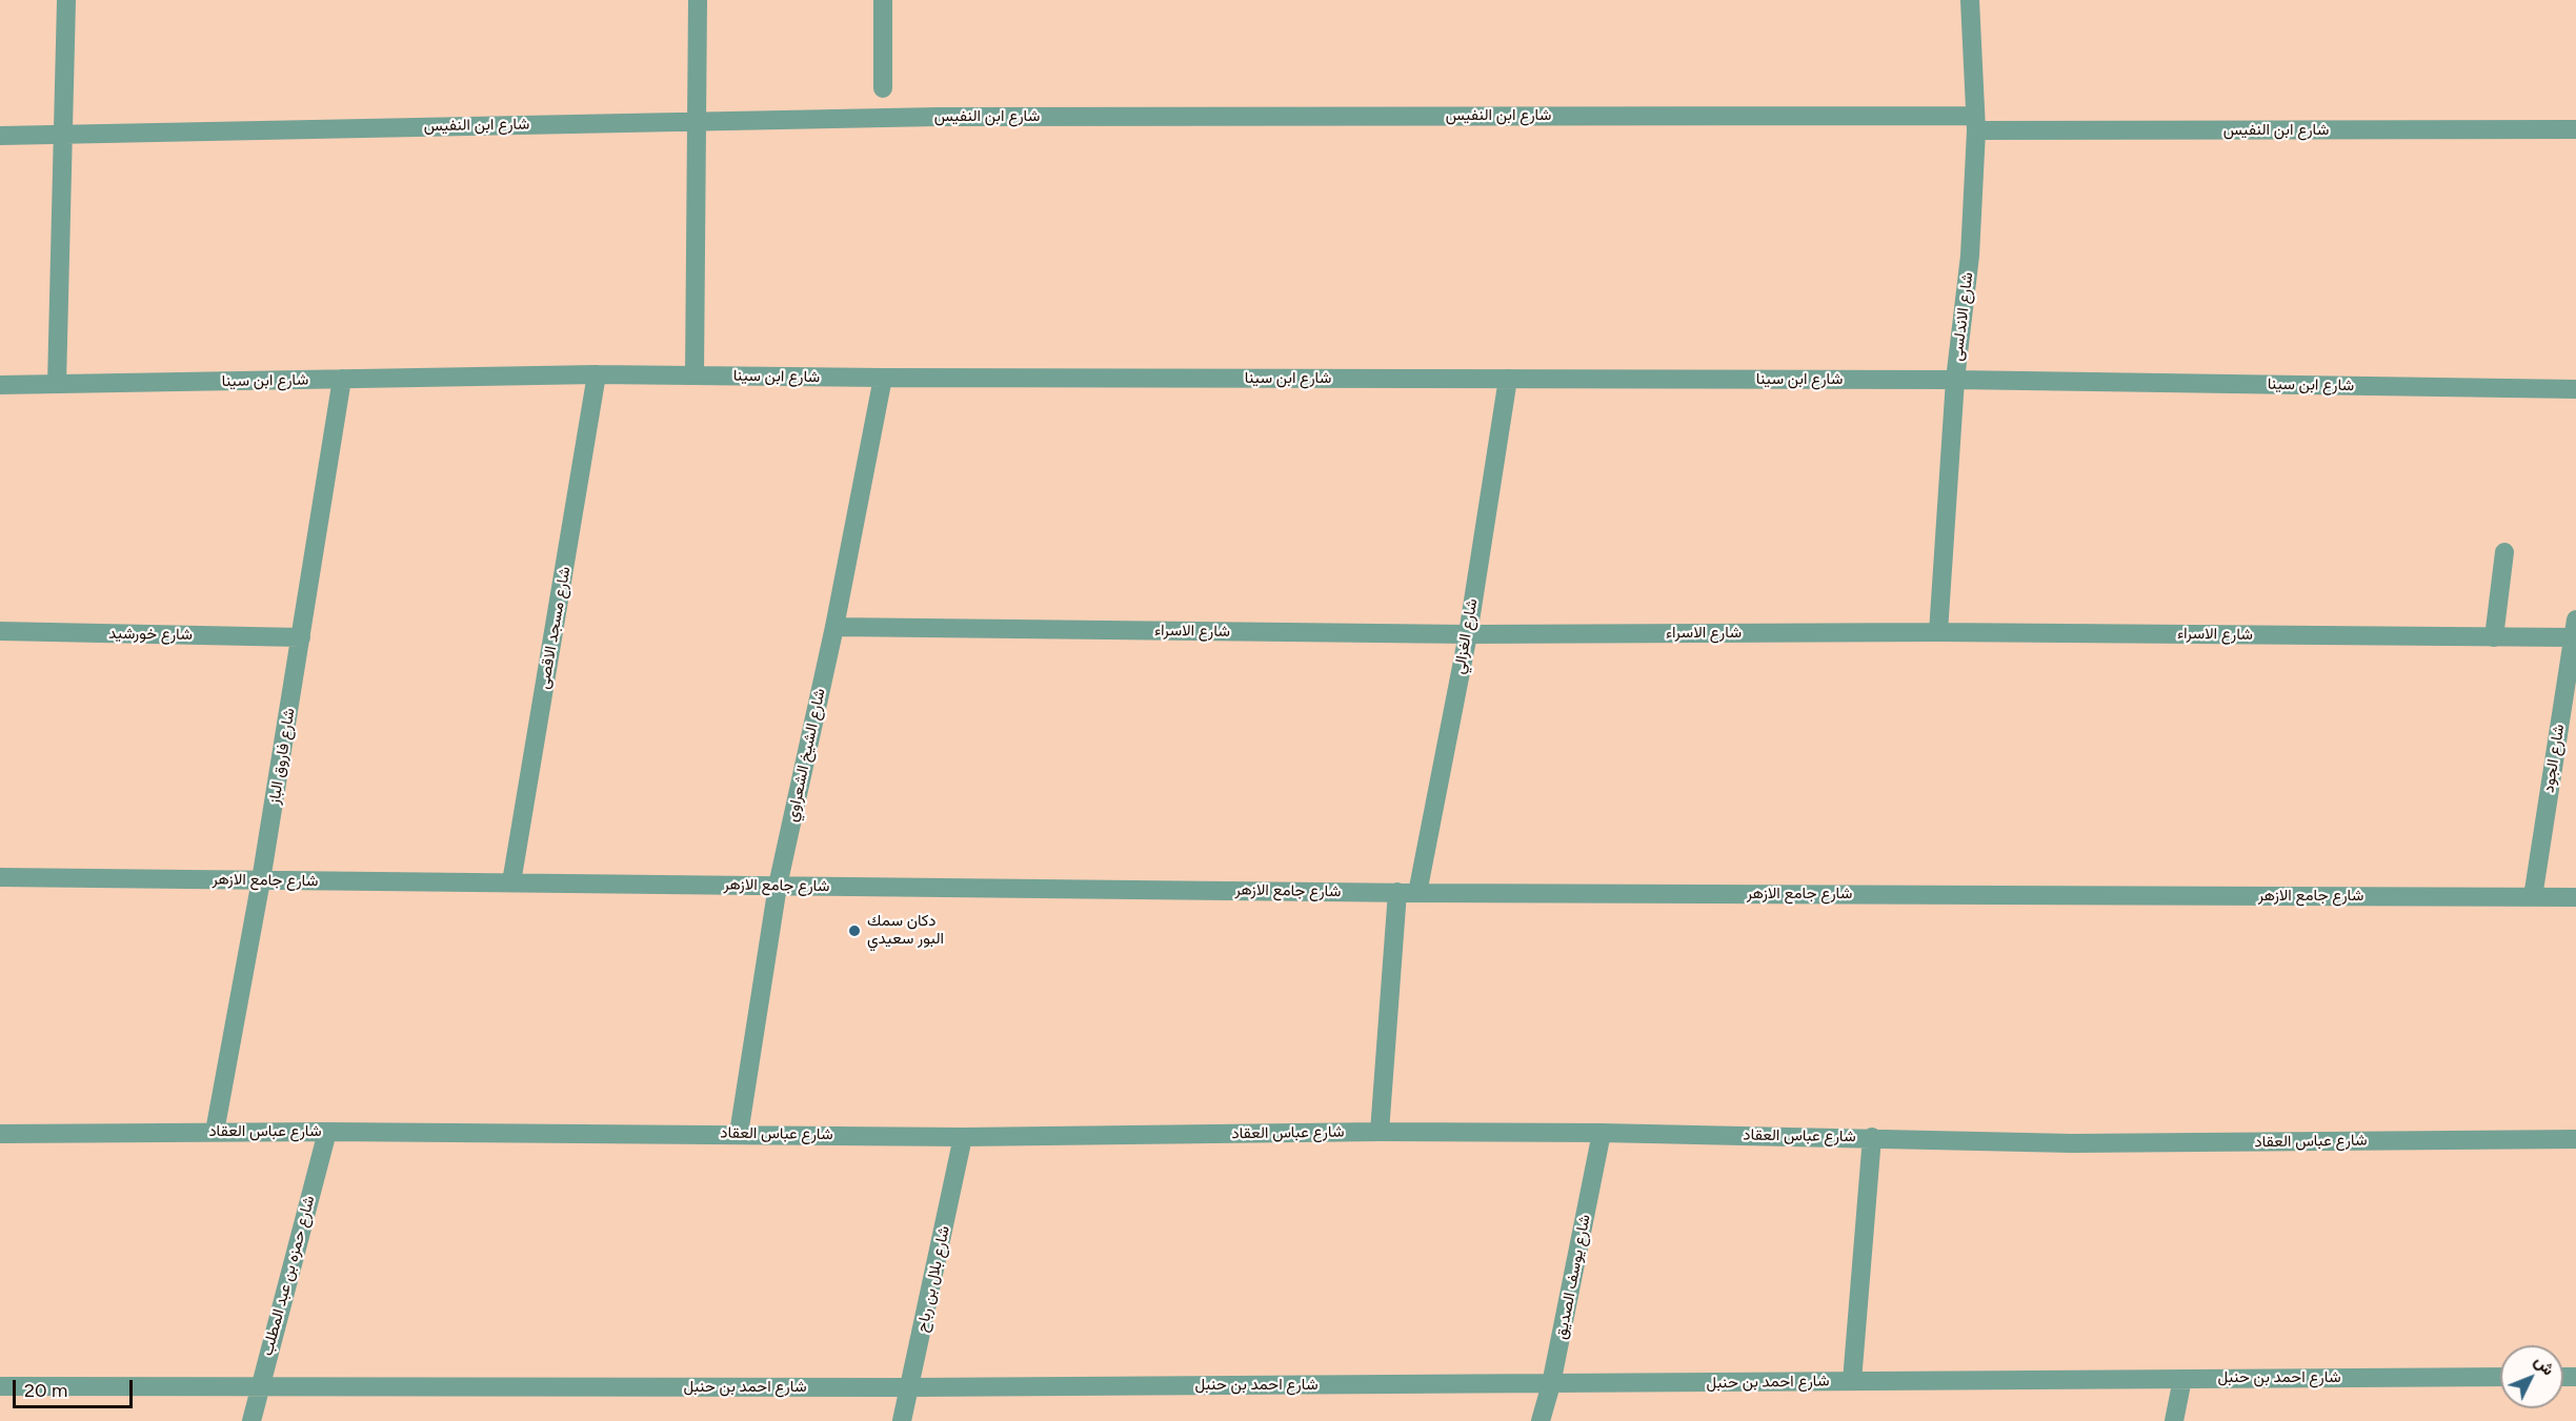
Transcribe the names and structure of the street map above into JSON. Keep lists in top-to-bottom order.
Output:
{
  "streets": {
    "street": [
      "شارع ابن النفيس",
      "شارع الاندلسى",
      "شارع ابن سينا",
      "شارع مسجد الاقصى",
      "شارع الاسراء",
      "شارع خورشيد",
      "شارع الغزالي",
      "شارع الشيخ الشعراوي",
      "شارع فاروق الباز",
      "شارع الجود",
      "شارع جامع الازهر",
      "شارع عباس العقاد",
      "شارع حمزه بن عبد المطلب",
      "شارع يوسف الصديق",
      "شارع بلال بن رباح",
      "شارع احمد بن حنبل"
    ]
  },
  "crossings": [
    ["شارع ابن النفيس", "شارع الاندلسى"],
    ["شارع الاندلسى", "شارع ابن سينا"],
    ["شارع الاندلسى", "شارع الاسراء"],
    ["شارع ابن سينا", "شارع مسجد الاقصى"],
    ["شارع ابن سينا", "شارع الغزالي"],
    ["شارع ابن سينا", "شارع الشيخ الشعراوي"],
    ["شارع ابن سينا", "شارع فاروق الباز"],
    ["شارع مسجد الاقصى", "شارع جامع الازهر"],
    ["شارع الاسراء", "شارع الغزالي"],
    ["شارع الاسراء", "شارع الشيخ الشعراوي"],
    ["شارع الاسراء", "شارع الجود"],
    ["شارع خورشيد", "شارع فاروق الباز"],
    ["شارع الغزالي", "شارع جامع الازهر"],
    ["شارع الشيخ الشعراوي", "شارع جامع الازهر"],
    ["شارع الشيخ الشعراوي", "شارع عباس العقاد"],
    ["شارع فاروق الباز", "شارع جامع الازهر"],
    ["شارع فاروق الباز", "شارع عباس العقاد"],
    ["شارع الجود", "شارع جامع الازهر"],
    ["شارع عباس العقاد", "شارع حمزه بن عبد المطلب"],
    ["شارع عباس العقاد", "شارع يوسف الصديق"],
    ["شارع عباس العقاد", "شارع بلال بن رباح"],
    ["شارع حمزه بن عبد المطلب", "شارع احمد بن حنبل"],
    ["شارع يوسف الصديق", "شارع احمد بن حنبل"],
    ["شارع بلال بن رباح", "شارع احمد بن حنبل"]
  ],
  "places": ["دكان سمك البور سعيدي"],
  "scale_bar": "20 m",
  "north": "top right"
}
